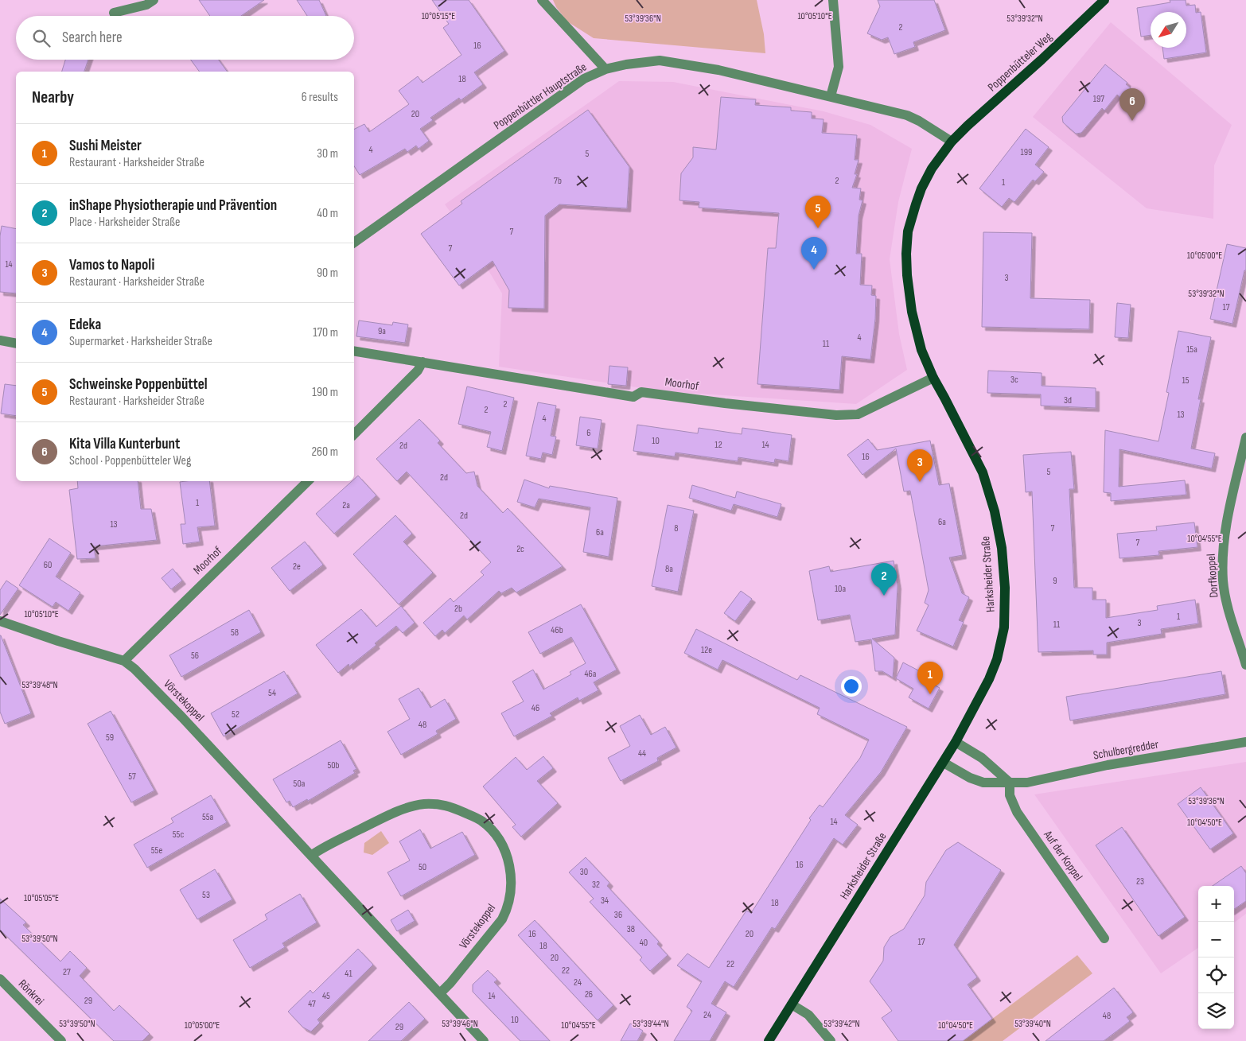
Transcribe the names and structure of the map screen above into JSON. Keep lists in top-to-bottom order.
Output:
{
  "streets": {
    "main road": ["Poppenbütteler Weg", "Harksheider Straße"],
    "street": [
      "Poppenbüttler Hauptstraße",
      "Moorhof",
      "Dorfkoppel",
      "Vörstekoppel",
      "Schulbergredder",
      "Auf der Koppel",
      "Rönkrei"
    ]
  },
  "crossings": [
    ["Poppenbütteler Weg", "Poppenbüttler Hauptstraße"],
    ["Poppenbütteler Weg", "Harksheider Straße"],
    ["Poppenbüttler Hauptstraße", "Harksheider Straße"],
    ["Moorhof", "Harksheider Straße"],
    ["Moorhof", "Vörstekoppel"],
    ["Harksheider Straße", "Schulbergredder"],
    ["Schulbergredder", "Auf der Koppel"]
  ],
  "house_numbers": [
    "2",
    "16",
    "18",
    "197",
    "20",
    "4",
    "199",
    "5",
    "7b",
    "2",
    "1",
    "7",
    "7",
    "14",
    "3",
    "17",
    "9a",
    "4",
    "11",
    "15a",
    "3c",
    "15",
    "3d",
    "2",
    "2",
    "13",
    "4",
    "6",
    "10",
    "12",
    "14",
    "2d",
    "16",
    "5",
    "2d",
    "1",
    "2a",
    "2d",
    "6a",
    "13",
    "8",
    "7",
    "6a",
    "7",
    "2c",
    "60",
    "2e",
    "8a",
    "9",
    "10a",
    "2b",
    "1",
    "3",
    "11",
    "46b",
    "58",
    "12e",
    "56",
    "46a",
    "54",
    "46",
    "52",
    "48",
    "59",
    "44",
    "50b",
    "57",
    "50a",
    "55a",
    "14",
    "55c",
    "55e",
    "16",
    "50",
    "30",
    "23",
    "32",
    "53",
    "34",
    "18",
    "36",
    "38",
    "16",
    "20",
    "17",
    "40",
    "18",
    "20",
    "22",
    "22",
    "27",
    "41",
    "24",
    "26",
    "45",
    "14",
    "29",
    "47",
    "24",
    "48",
    "10",
    "29"
  ],
  "north": "bottom left",
  "page": {
    "search": "Search here",
    "heading": ["Nearby", "6 results"],
    "pins": [
      "6",
      "5",
      "4",
      "3",
      "2",
      "1"
    ],
    "list": [
      {
        "mark": "1",
        "name": "Sushi Meister",
        "note": "Restaurant · Harksheider Straße",
        "value": "30 m"
      },
      {
        "mark": "2",
        "name": "inShape Physiotherapie und Prävention",
        "note": "Place · Harksheider Straße",
        "value": "40 m"
      },
      {
        "mark": "3",
        "name": "Vamos to Napoli",
        "note": "Restaurant · Harksheider Straße",
        "value": "90 m"
      },
      {
        "mark": "4",
        "name": "Edeka",
        "note": "Supermarket · Harksheider Straße",
        "value": "170 m"
      },
      {
        "mark": "5",
        "name": "Schweinske Poppenbüttel",
        "note": "Restaurant · Harksheider Straße",
        "value": "190 m"
      },
      {
        "mark": "6",
        "name": "Kita Villa Kunterbunt",
        "note": "School · Poppenbütteler Weg",
        "value": "260 m"
      }
    ],
    "map_buttons": ["+", "−"]
  },
  "coordinates": [
    "10°05'15\"E",
    "10°05'10\"E",
    "53°39'36\"N",
    "53°39'32\"N",
    "10°05'00\"E",
    "10°04'55\"E",
    "53°39'48\"N",
    "10°04'50\"E",
    "10°05'05\"E",
    "53°39'50\"N",
    "53°39'46\"N",
    "53°39'44\"N",
    "53°39'42\"N",
    "53°39'40\"N"
  ]
}
